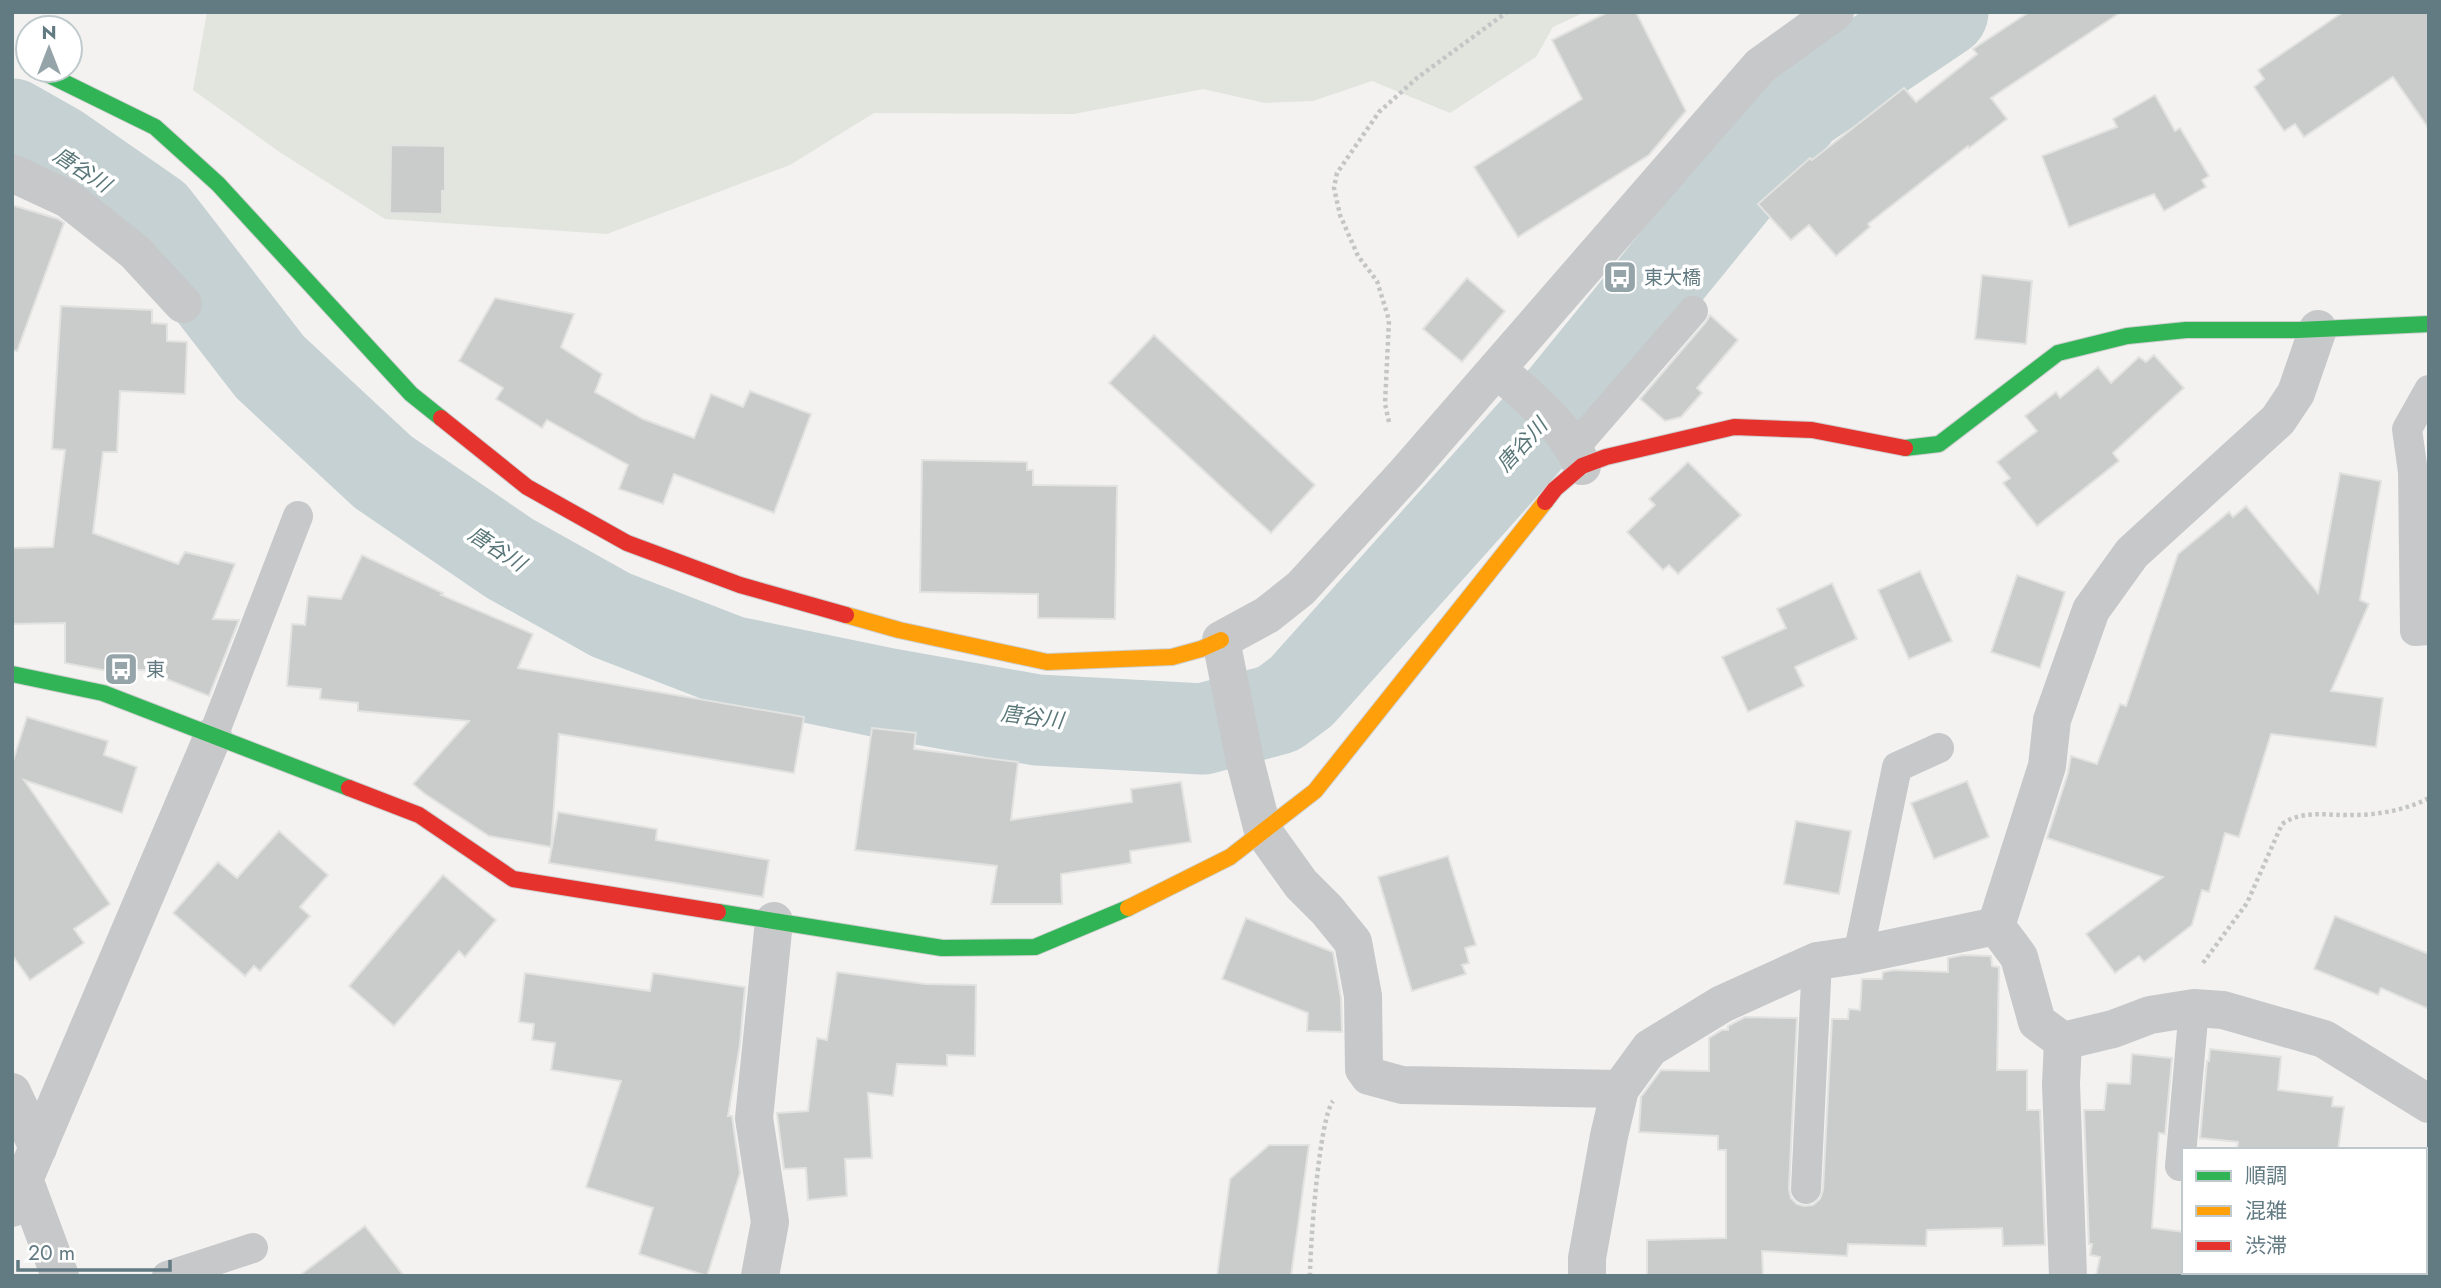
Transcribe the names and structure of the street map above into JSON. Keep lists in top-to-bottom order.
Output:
{
  "water": ["唐谷川"],
  "places": {
    "bus stop": ["東大橋", "東"]
  },
  "legend": ["順調", "混雑", "渋滞"],
  "scale_bar": "20 m",
  "north": "top"
}
